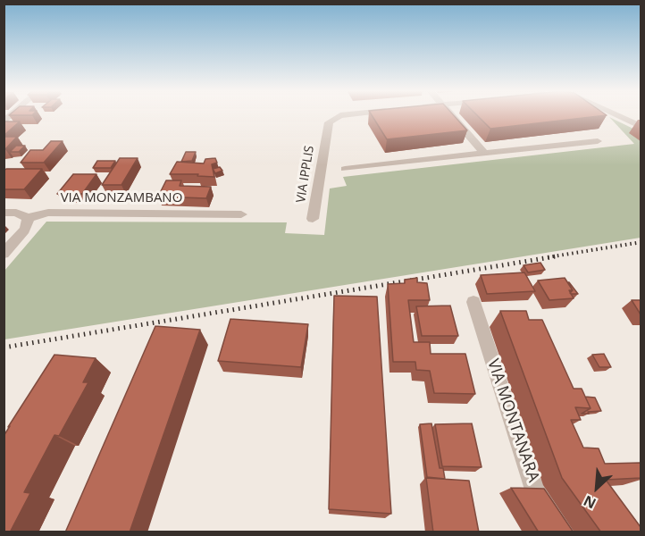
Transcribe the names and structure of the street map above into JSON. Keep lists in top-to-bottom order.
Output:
{
  "streets": {
    "street": ["VIA IPPLIS", "VIA MONZAMBANO", "VIA MONTANARA"]
  },
  "north": "bottom left"
}
